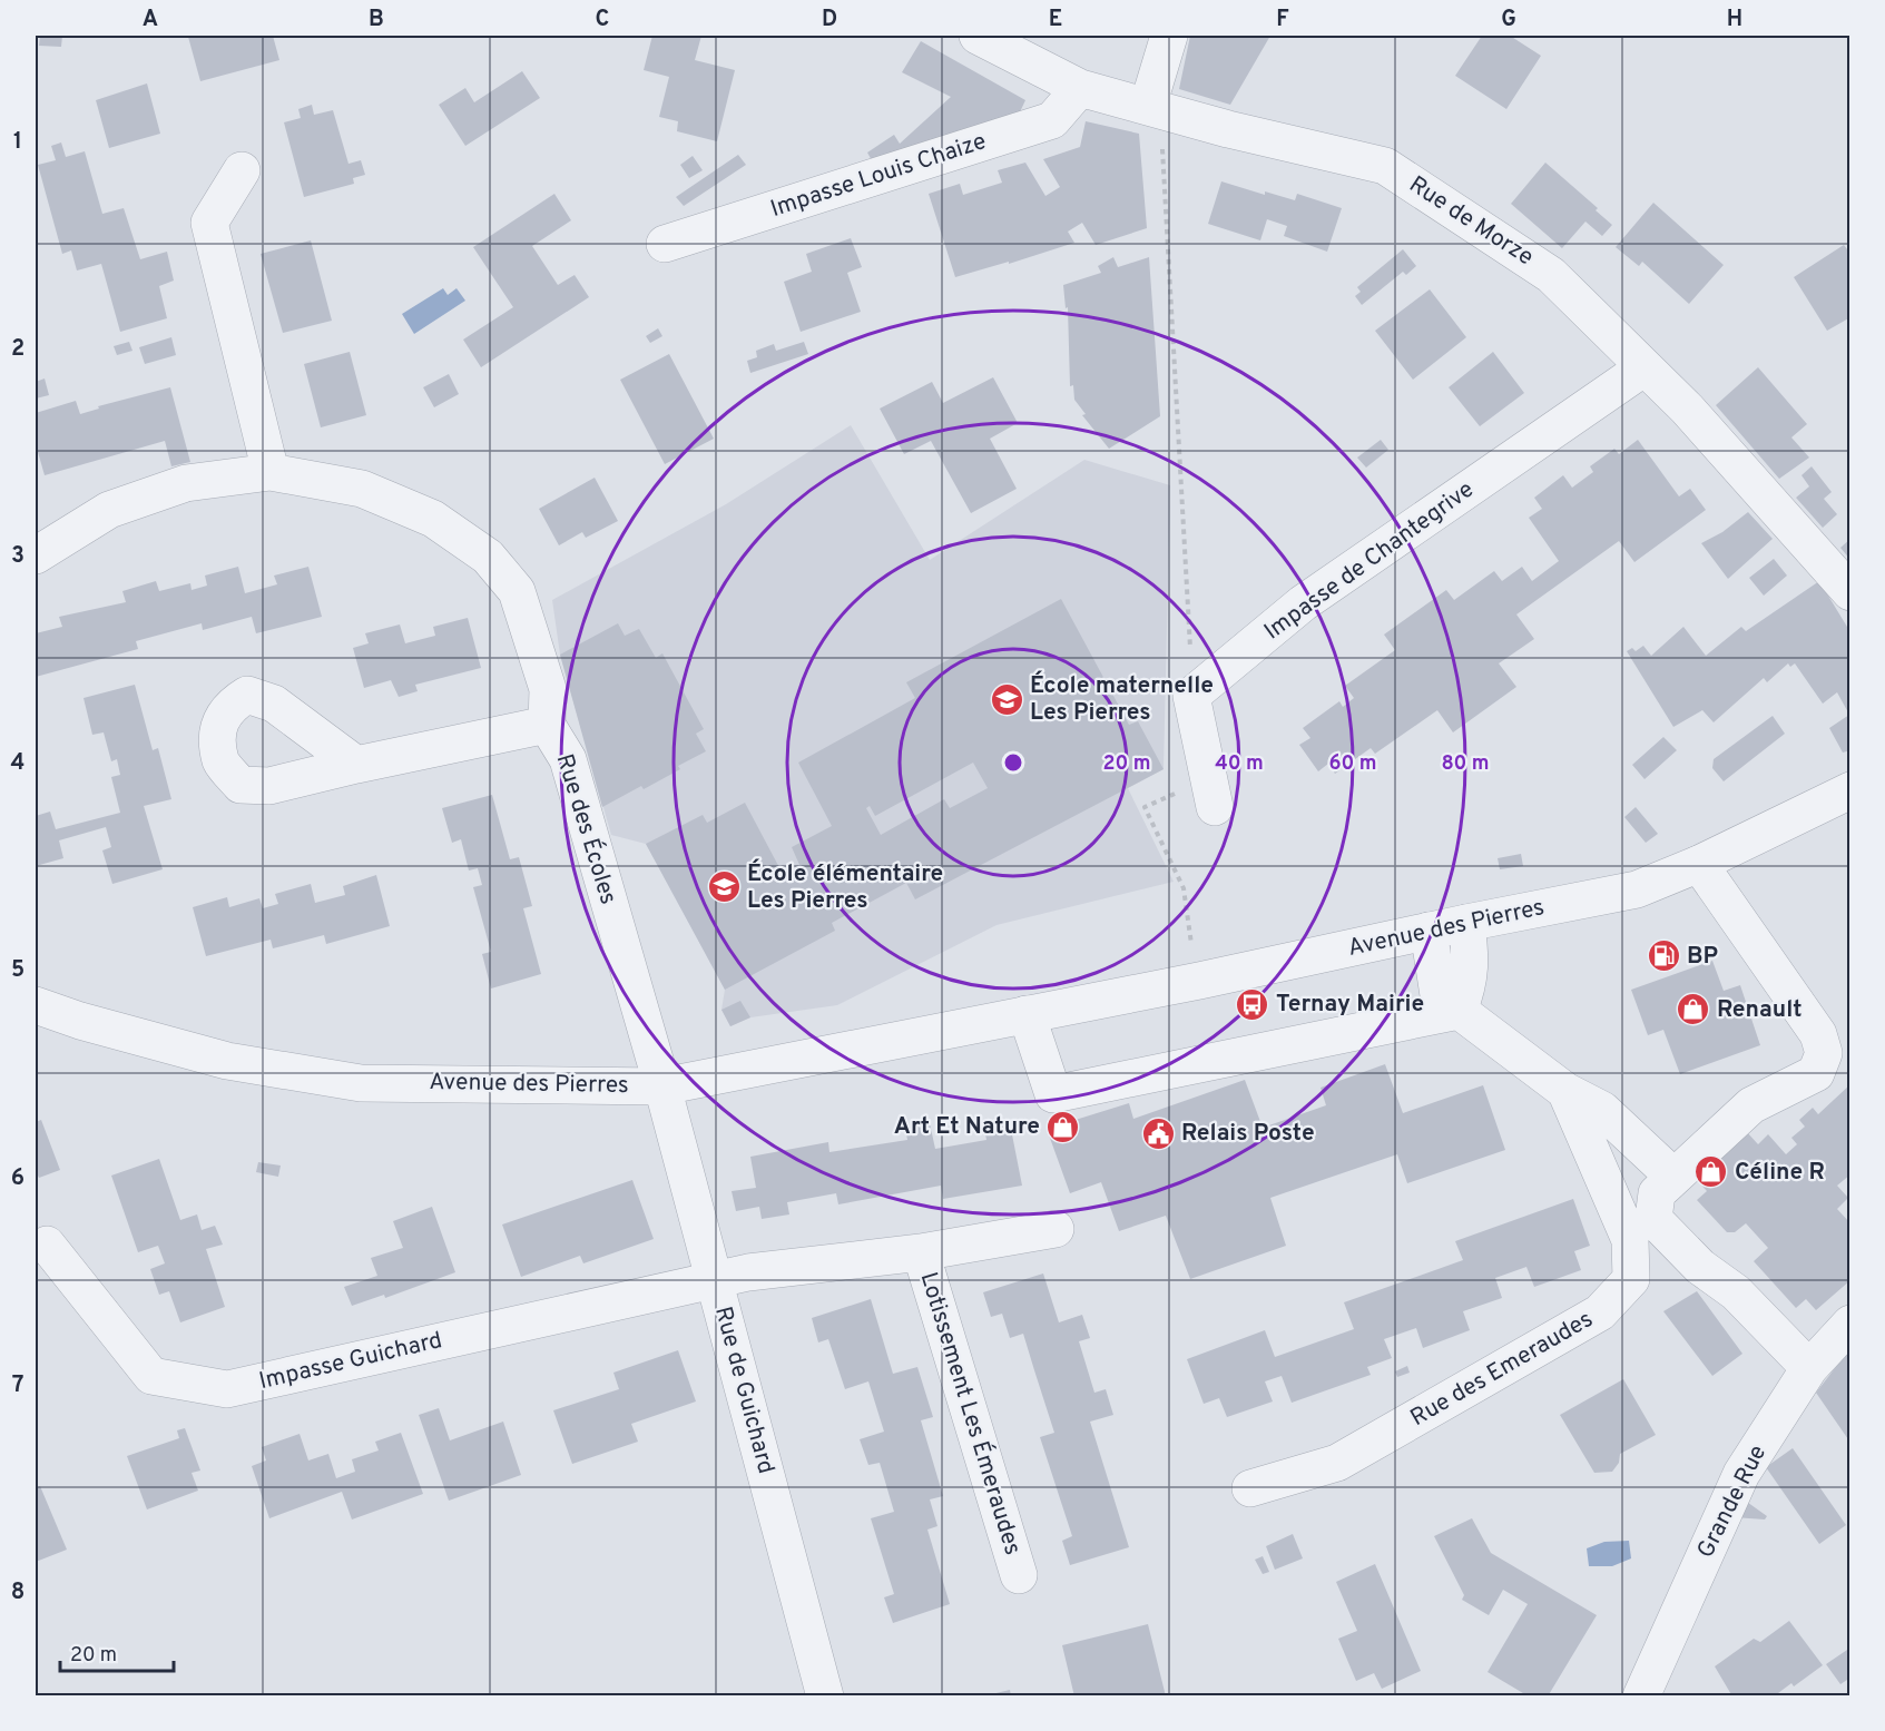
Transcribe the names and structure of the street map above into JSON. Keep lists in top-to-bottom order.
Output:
{
  "streets": {
    "street": [
      "Impasse Louis Chaize",
      "Rue de Morze",
      "Impasse de Chantegrive",
      "Rue des Écoles",
      "Avenue des Pierres",
      "Impasse Guichard",
      "Rue des Emeraudes",
      "Rue de Guichard",
      "Lotissement Les Émeraudes",
      "Grande Rue"
    ]
  },
  "crossings": [
    ["Impasse Louis Chaize", "Rue de Morze"],
    ["Rue de Morze", "Impasse de Chantegrive"],
    ["Rue des Écoles", "Avenue des Pierres"],
    ["Rue des Écoles", "Rue de Guichard"],
    ["Avenue des Pierres", "Rue de Guichard"],
    ["Impasse Guichard", "Rue de Guichard"],
    ["Impasse Guichard", "Lotissement Les Émeraudes"],
    ["Rue de Guichard", "Lotissement Les Émeraudes"]
  ],
  "places": {
    "school or university": ["École maternelle Les Pierres", "École élémentaire Les Pierres"],
    "fuel station": ["BP"],
    "bus stop": ["Ternay Mairie"],
    "shop": ["Renault", "Art Et Nature", "Céline R"],
    "public building": ["Relais Poste"]
  },
  "scale_bar": "20 m",
  "grid": {
    "columns": [
      "A",
      "B",
      "C",
      "D",
      "E",
      "F",
      "G",
      "H"
    ],
    "rows": [
      "1",
      "2",
      "3",
      "4",
      "5",
      "6",
      "7",
      "8"
    ]
  },
  "rings": [
    "20 m",
    "40 m",
    "60 m",
    "80 m"
  ]
}
